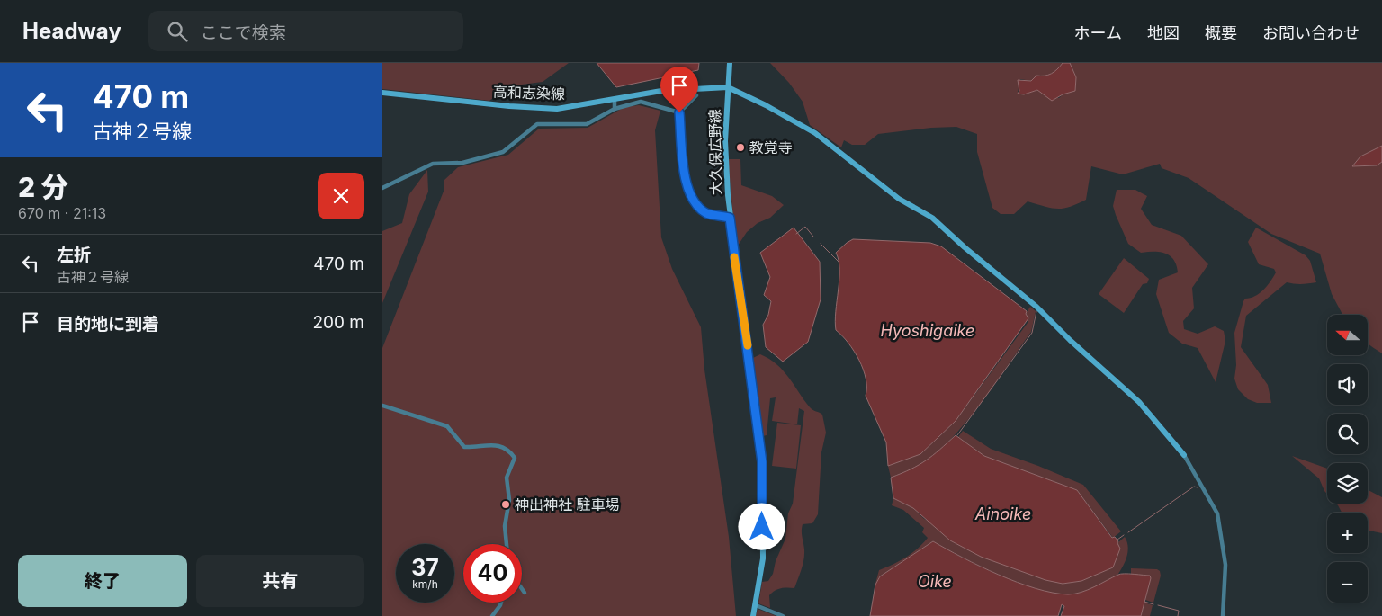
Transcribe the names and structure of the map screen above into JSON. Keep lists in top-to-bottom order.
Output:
{
  "streets": {
    "street": ["高和志染線", "大久保広野線"]
  },
  "crossings": [
    ["高和志染線", "大久保広野線"]
  ],
  "water": ["Hyoshigaike", "Ainoike", "Oike"],
  "places": ["教覚寺", "神出神社 駐車場"],
  "north": "left",
  "page": {
    "header": "Headway",
    "search": "ここで検索",
    "nav": [
      "ホーム",
      "地図",
      "概要",
      "お問い合わせ"
    ],
    "turn": ["470 m", "古神２号線"],
    "heading": ["2 分", "670 m · 21:13"],
    "list": [
      {
        "name": "左折",
        "note": "古神２号線",
        "value": "470 m"
      },
      {
        "name": "目的地に到着",
        "value": "200 m"
      }
    ],
    "map_buttons": ["+", "−"],
    "speed": "37 km/h",
    "limit": "40",
    "buttons": ["終了", "共有"]
  }
}
